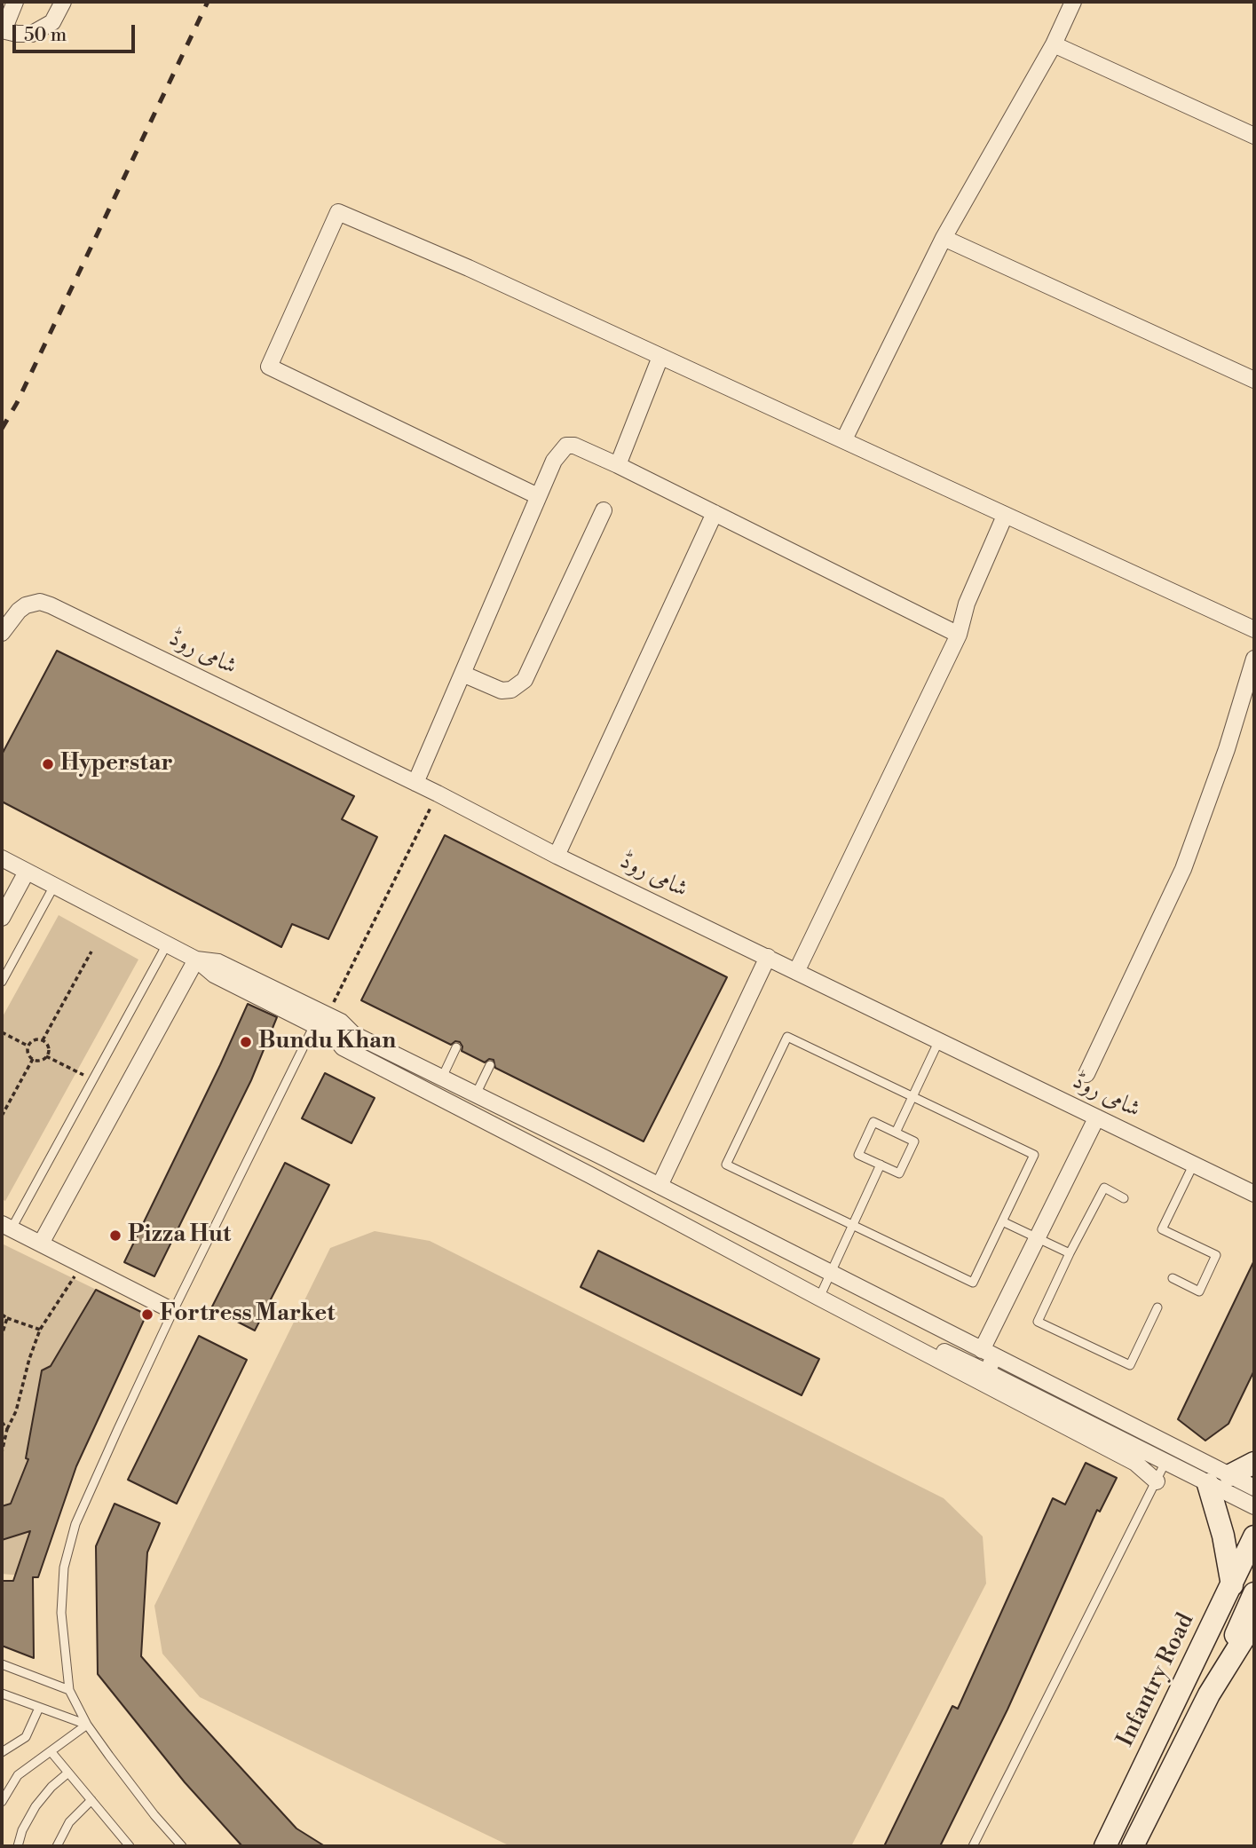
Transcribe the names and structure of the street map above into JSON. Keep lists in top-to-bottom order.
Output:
{
  "streets": {
    "main road": ["Infantry Road"],
    "street": ["شامی روڈ"]
  },
  "places": [
    "Hyperstar",
    "Bundu Khan",
    "Pizza Hut",
    "Fortress Market"
  ],
  "scale_bar": "50 m"
}
